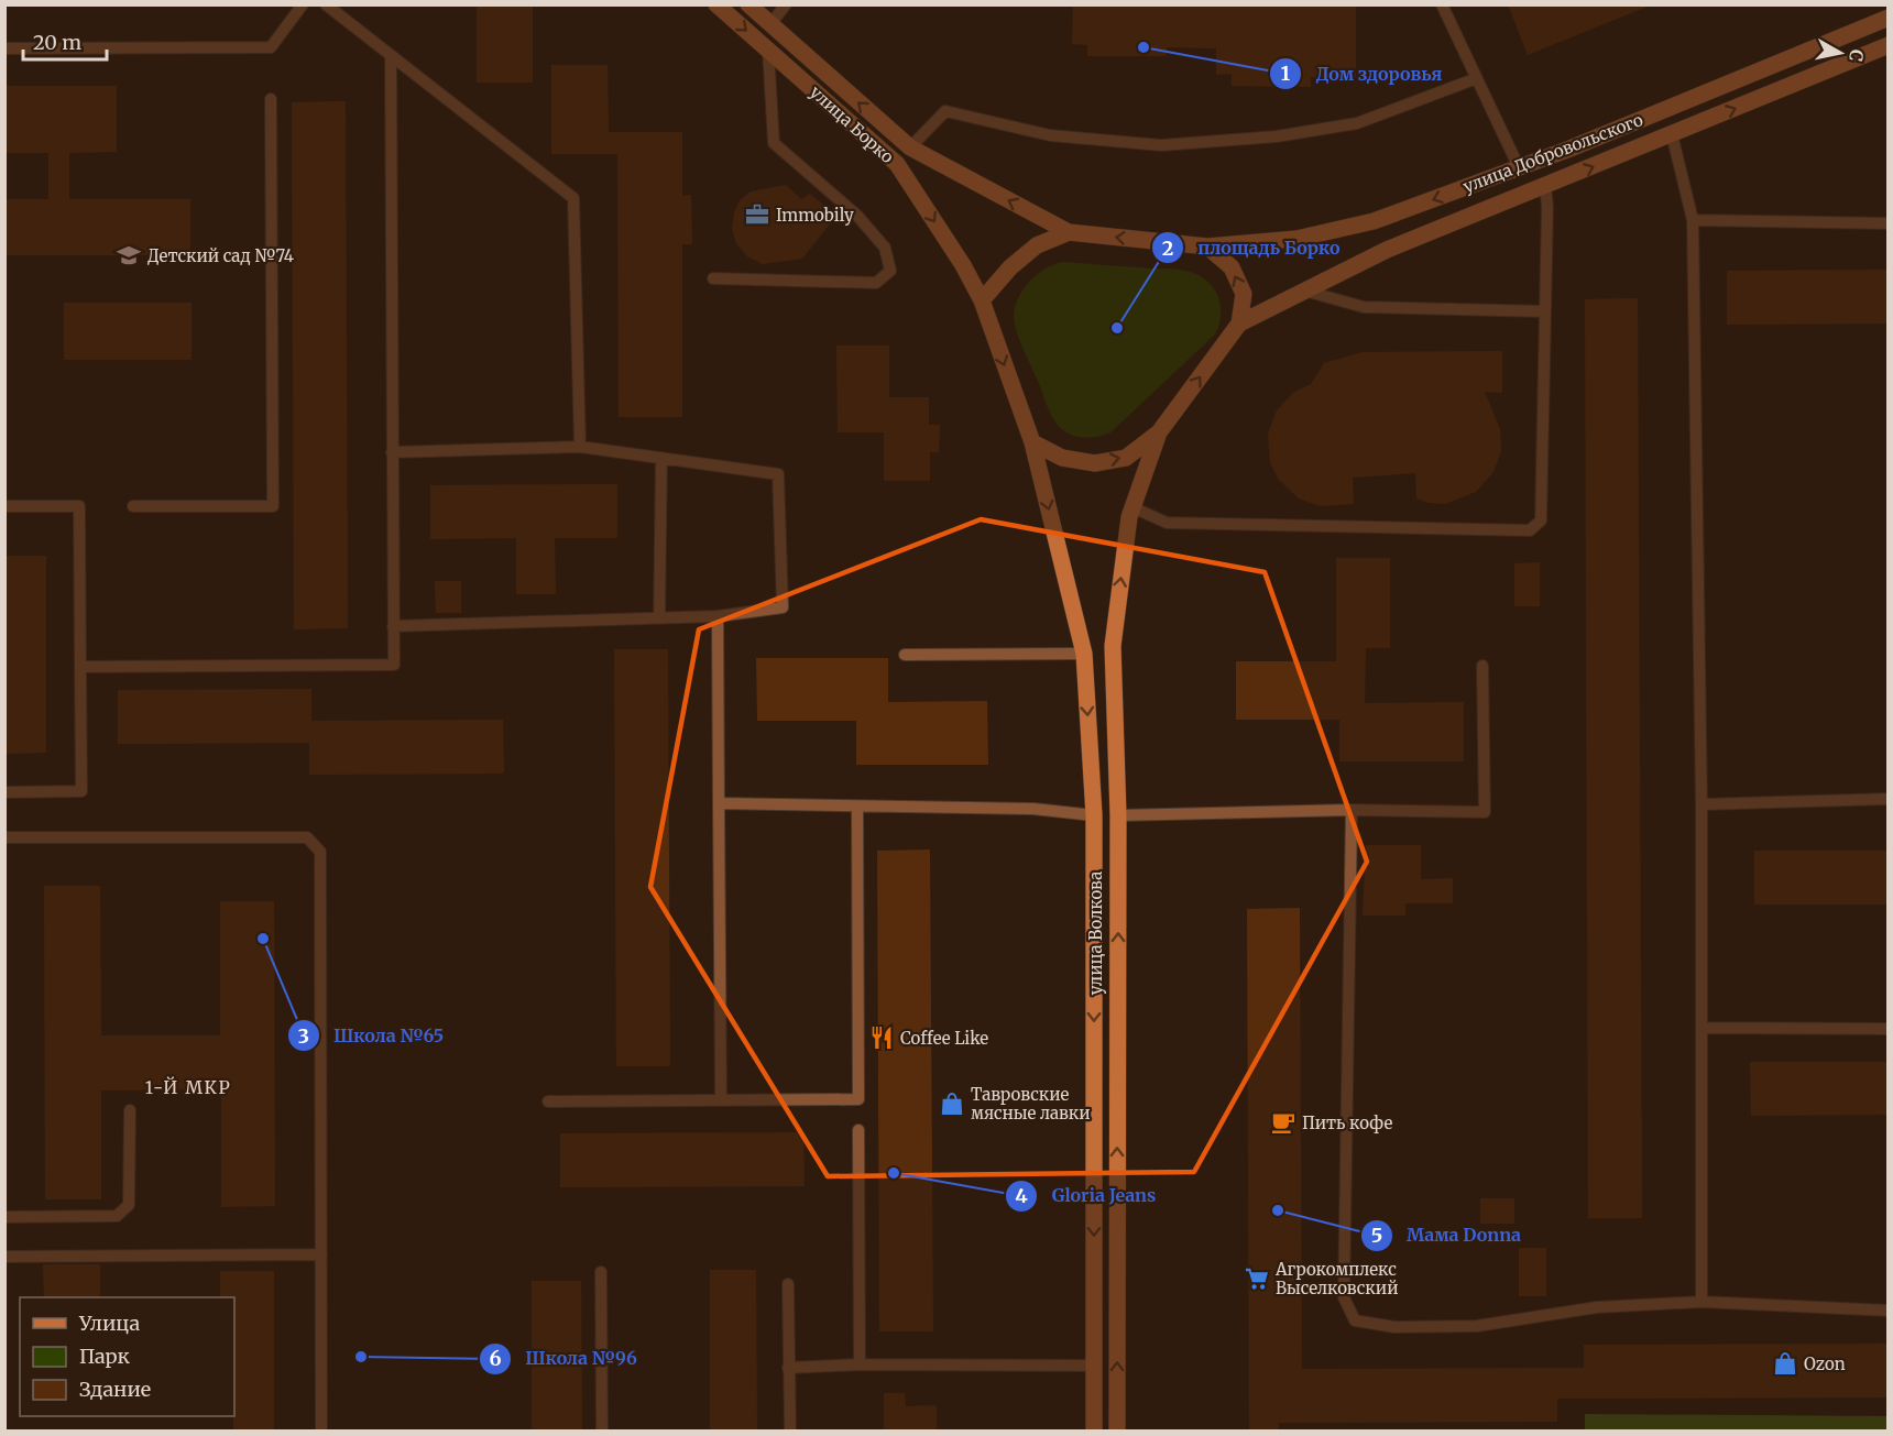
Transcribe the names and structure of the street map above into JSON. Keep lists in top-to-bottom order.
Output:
{
  "streets": {
    "main road": ["улица Борко", "улица Добровольского", "улица Волкова"]
  },
  "crossings": [
    ["улица Борко", "улица Добровольского"],
    ["улица Борко", "улица Волкова"]
  ],
  "districts": ["1-Й МКР"],
  "places": {
    "other": [
      "Дом здоровья",
      "площадь Борко",
      "Школа №65",
      "Gloria Jeans",
      "Мама Donna",
      "Школа №96"
    ],
    "office": ["Immobily"],
    "school or university": ["Детский сад №74"],
    "restaurant": ["Coffee Like"],
    "shop": ["Тавровские мясные лавки", "Ozon"],
    "cafe": ["Пить кофе"],
    "supermarket": ["Агрокомплекс Выселковский"]
  },
  "legend": ["Улица", "Парк", "Здание"],
  "scale_bar": "20 m",
  "north": "right"
}
